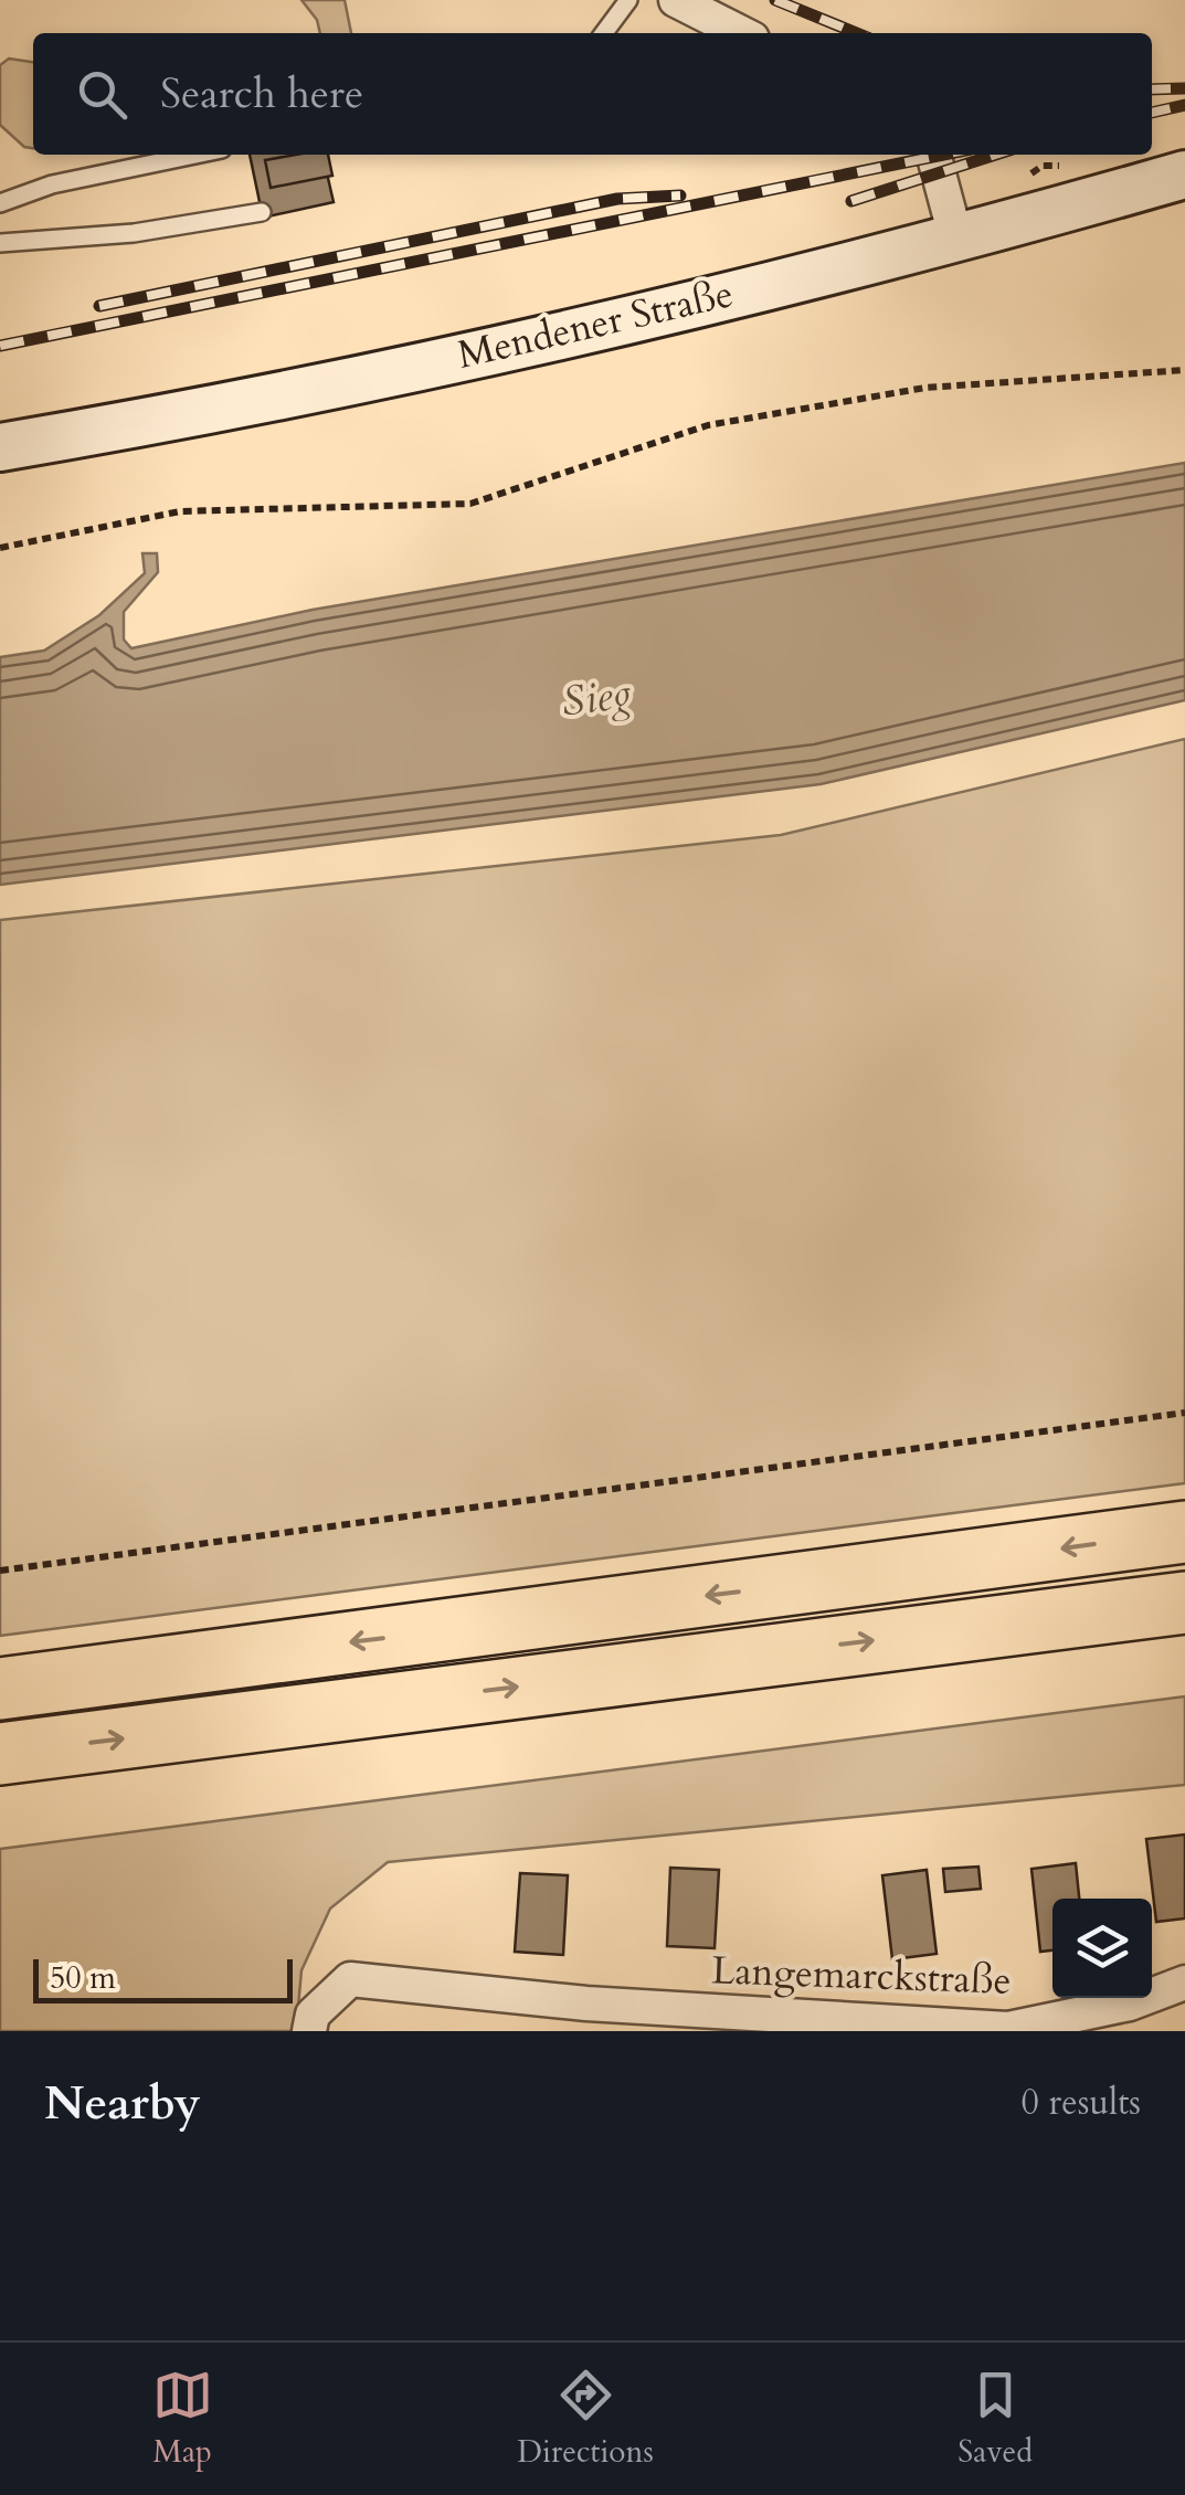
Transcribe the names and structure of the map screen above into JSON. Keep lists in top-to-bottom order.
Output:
{
  "streets": {
    "street": ["Mendener Straße", "Langemarckstraße"]
  },
  "water": ["Sieg"],
  "scale_bar": "50 m",
  "page": {
    "search": "Search here",
    "scale": "50 m",
    "heading": ["Nearby", "0 results"],
    "nav": ["Map", "Directions", "Saved"]
  }
}
